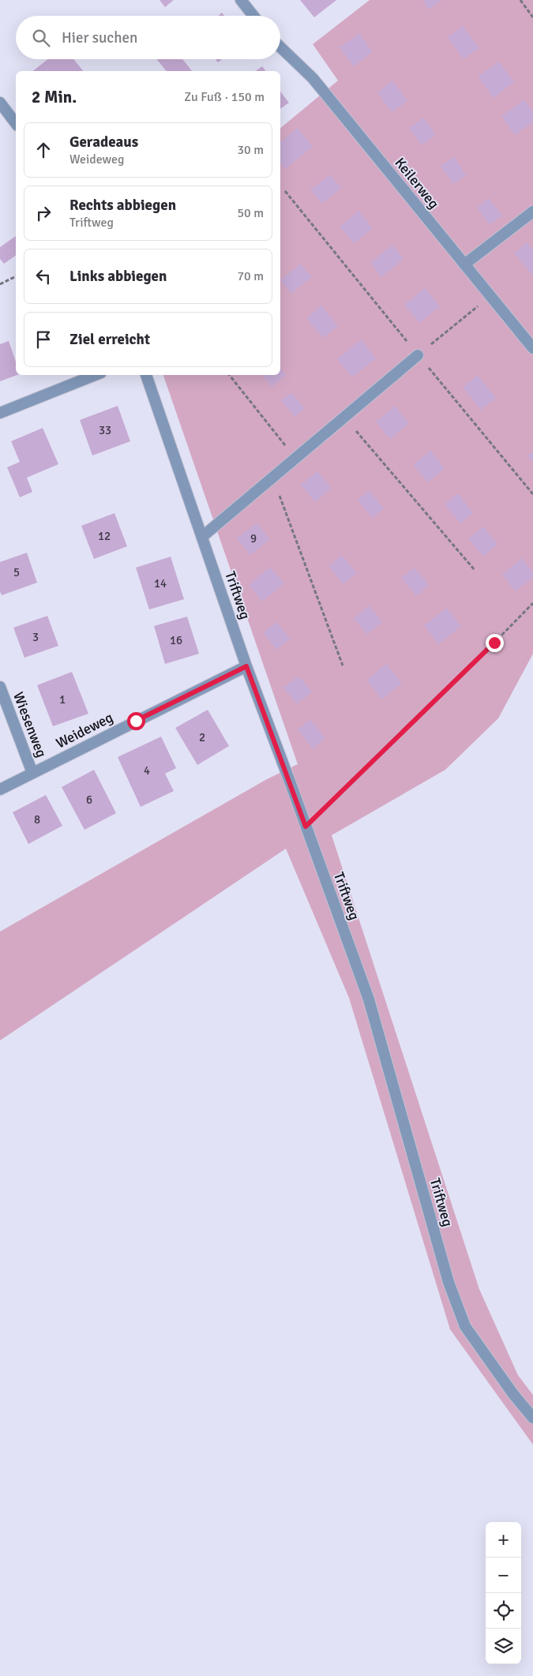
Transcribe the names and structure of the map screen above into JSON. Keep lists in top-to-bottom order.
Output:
{
  "streets": {
    "street": [
      "Keilerweg",
      "Triftweg",
      "Wiesenweg",
      "Weideweg"
    ]
  },
  "crossings": [
    ["Triftweg", "Weideweg"],
    ["Wiesenweg", "Weideweg"]
  ],
  "house_numbers": [
    "33",
    "12",
    "9",
    "5",
    "14",
    "3",
    "16",
    "1",
    "2",
    "4",
    "6",
    "8"
  ],
  "page": {
    "search": "Hier suchen",
    "heading": ["2 Min.", "Zu Fuß · 150 m"],
    "list": [
      ["Geradeaus", "Weideweg", "30 m"],
      ["Rechts abbiegen", "Triftweg", "50 m"],
      ["Links abbiegen", "70 m"],
      "Ziel erreicht"
    ],
    "map_buttons": ["+", "−"]
  }
}
